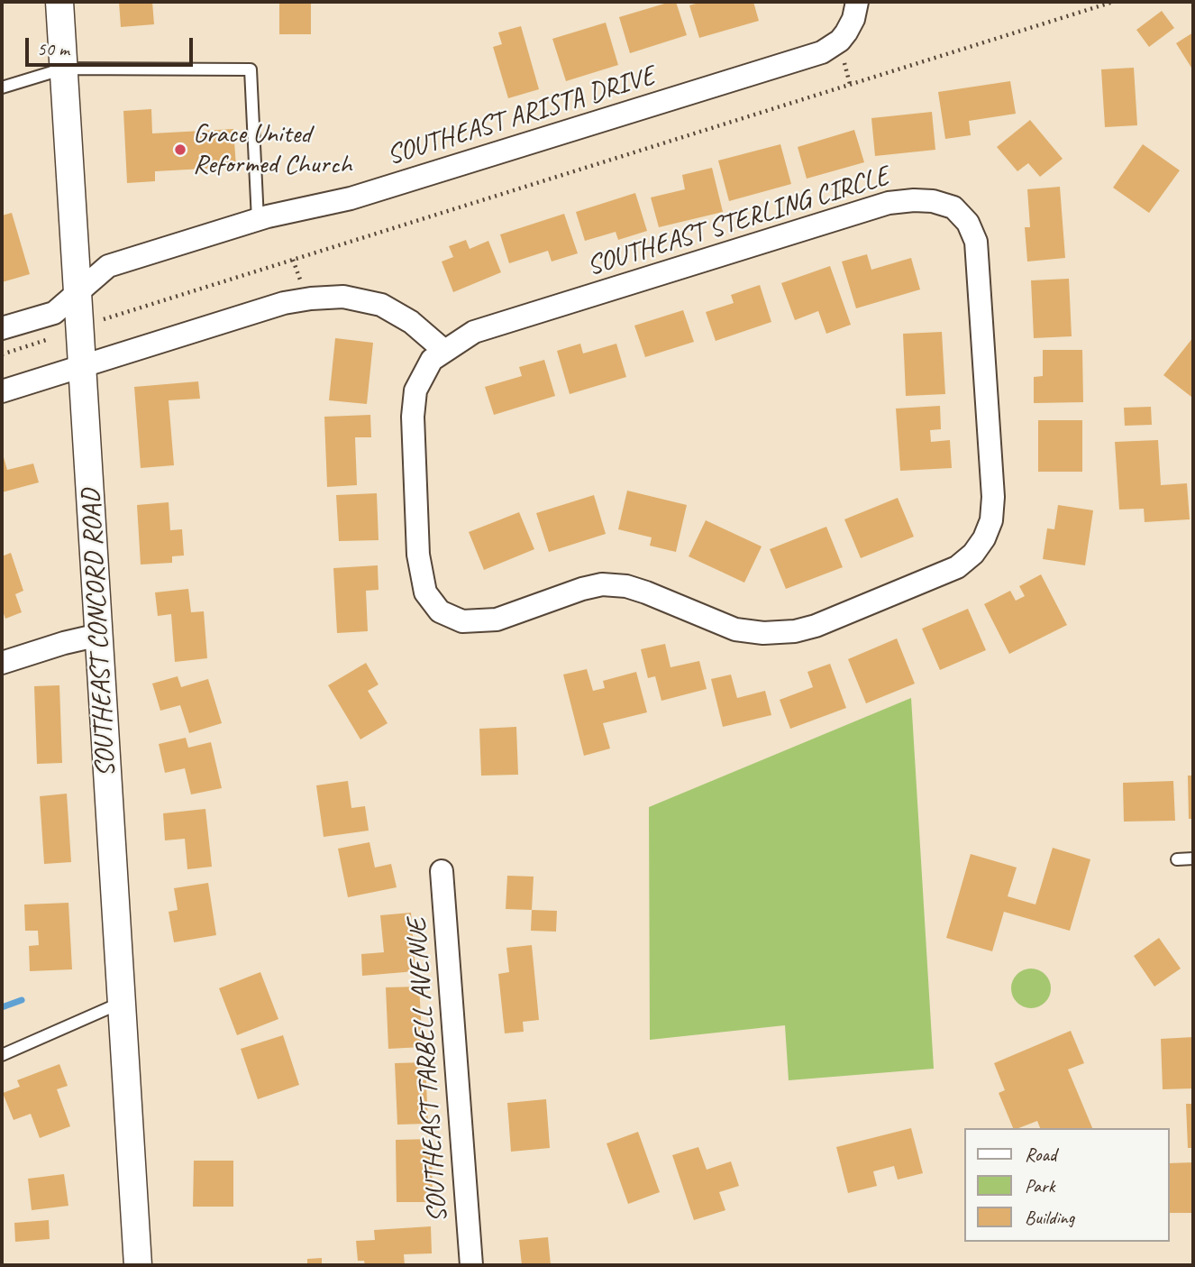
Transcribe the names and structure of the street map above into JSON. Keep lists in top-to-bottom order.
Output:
{
  "streets": {
    "street": [
      "SOUTHEAST ARISTA DRIVE",
      "SOUTHEAST STERLING CIRCLE",
      "SOUTHEAST CONCORD ROAD",
      "SOUTHEAST TARBELL AVENUE"
    ]
  },
  "crossings": [
    ["SOUTHEAST ARISTA DRIVE", "SOUTHEAST CONCORD ROAD"]
  ],
  "places": ["Grace United Reformed Church"],
  "legend": ["Road", "Park", "Building"],
  "scale_bar": "50 m"
}
